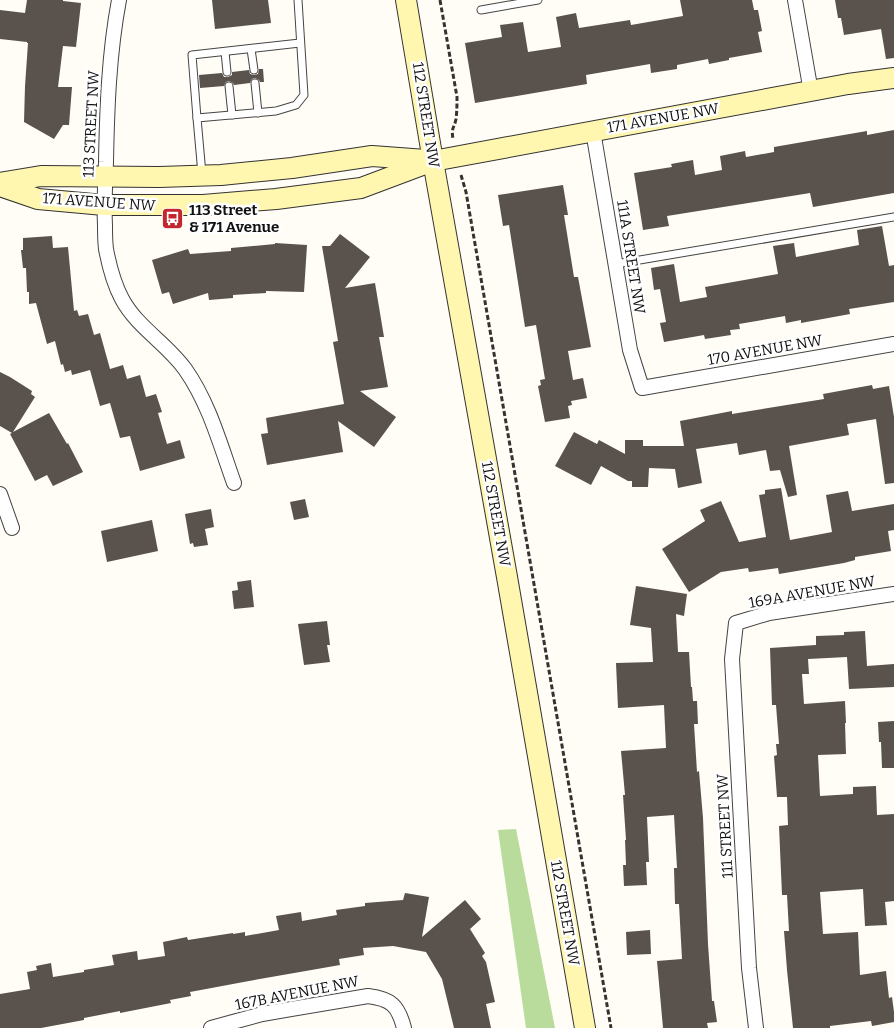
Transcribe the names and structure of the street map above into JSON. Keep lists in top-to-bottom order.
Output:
{
  "streets": {
    "street": [
      "112 STREET NW",
      "171 AVENUE NW",
      "113 STREET NW",
      "111A STREET NW",
      "170 AVENUE NW",
      "169A AVENUE NW",
      "111 STREET NW",
      "167B AVENUE NW"
    ]
  },
  "crossings": [
    ["112 STREET NW", "171 AVENUE NW"],
    ["171 AVENUE NW", "113 STREET NW"],
    ["171 AVENUE NW", "111A STREET NW"],
    ["111A STREET NW", "170 AVENUE NW"],
    ["169A AVENUE NW", "111 STREET NW"]
  ],
  "places": {
    "bus stop": ["113 Street & 171 Avenue"]
  }
}
